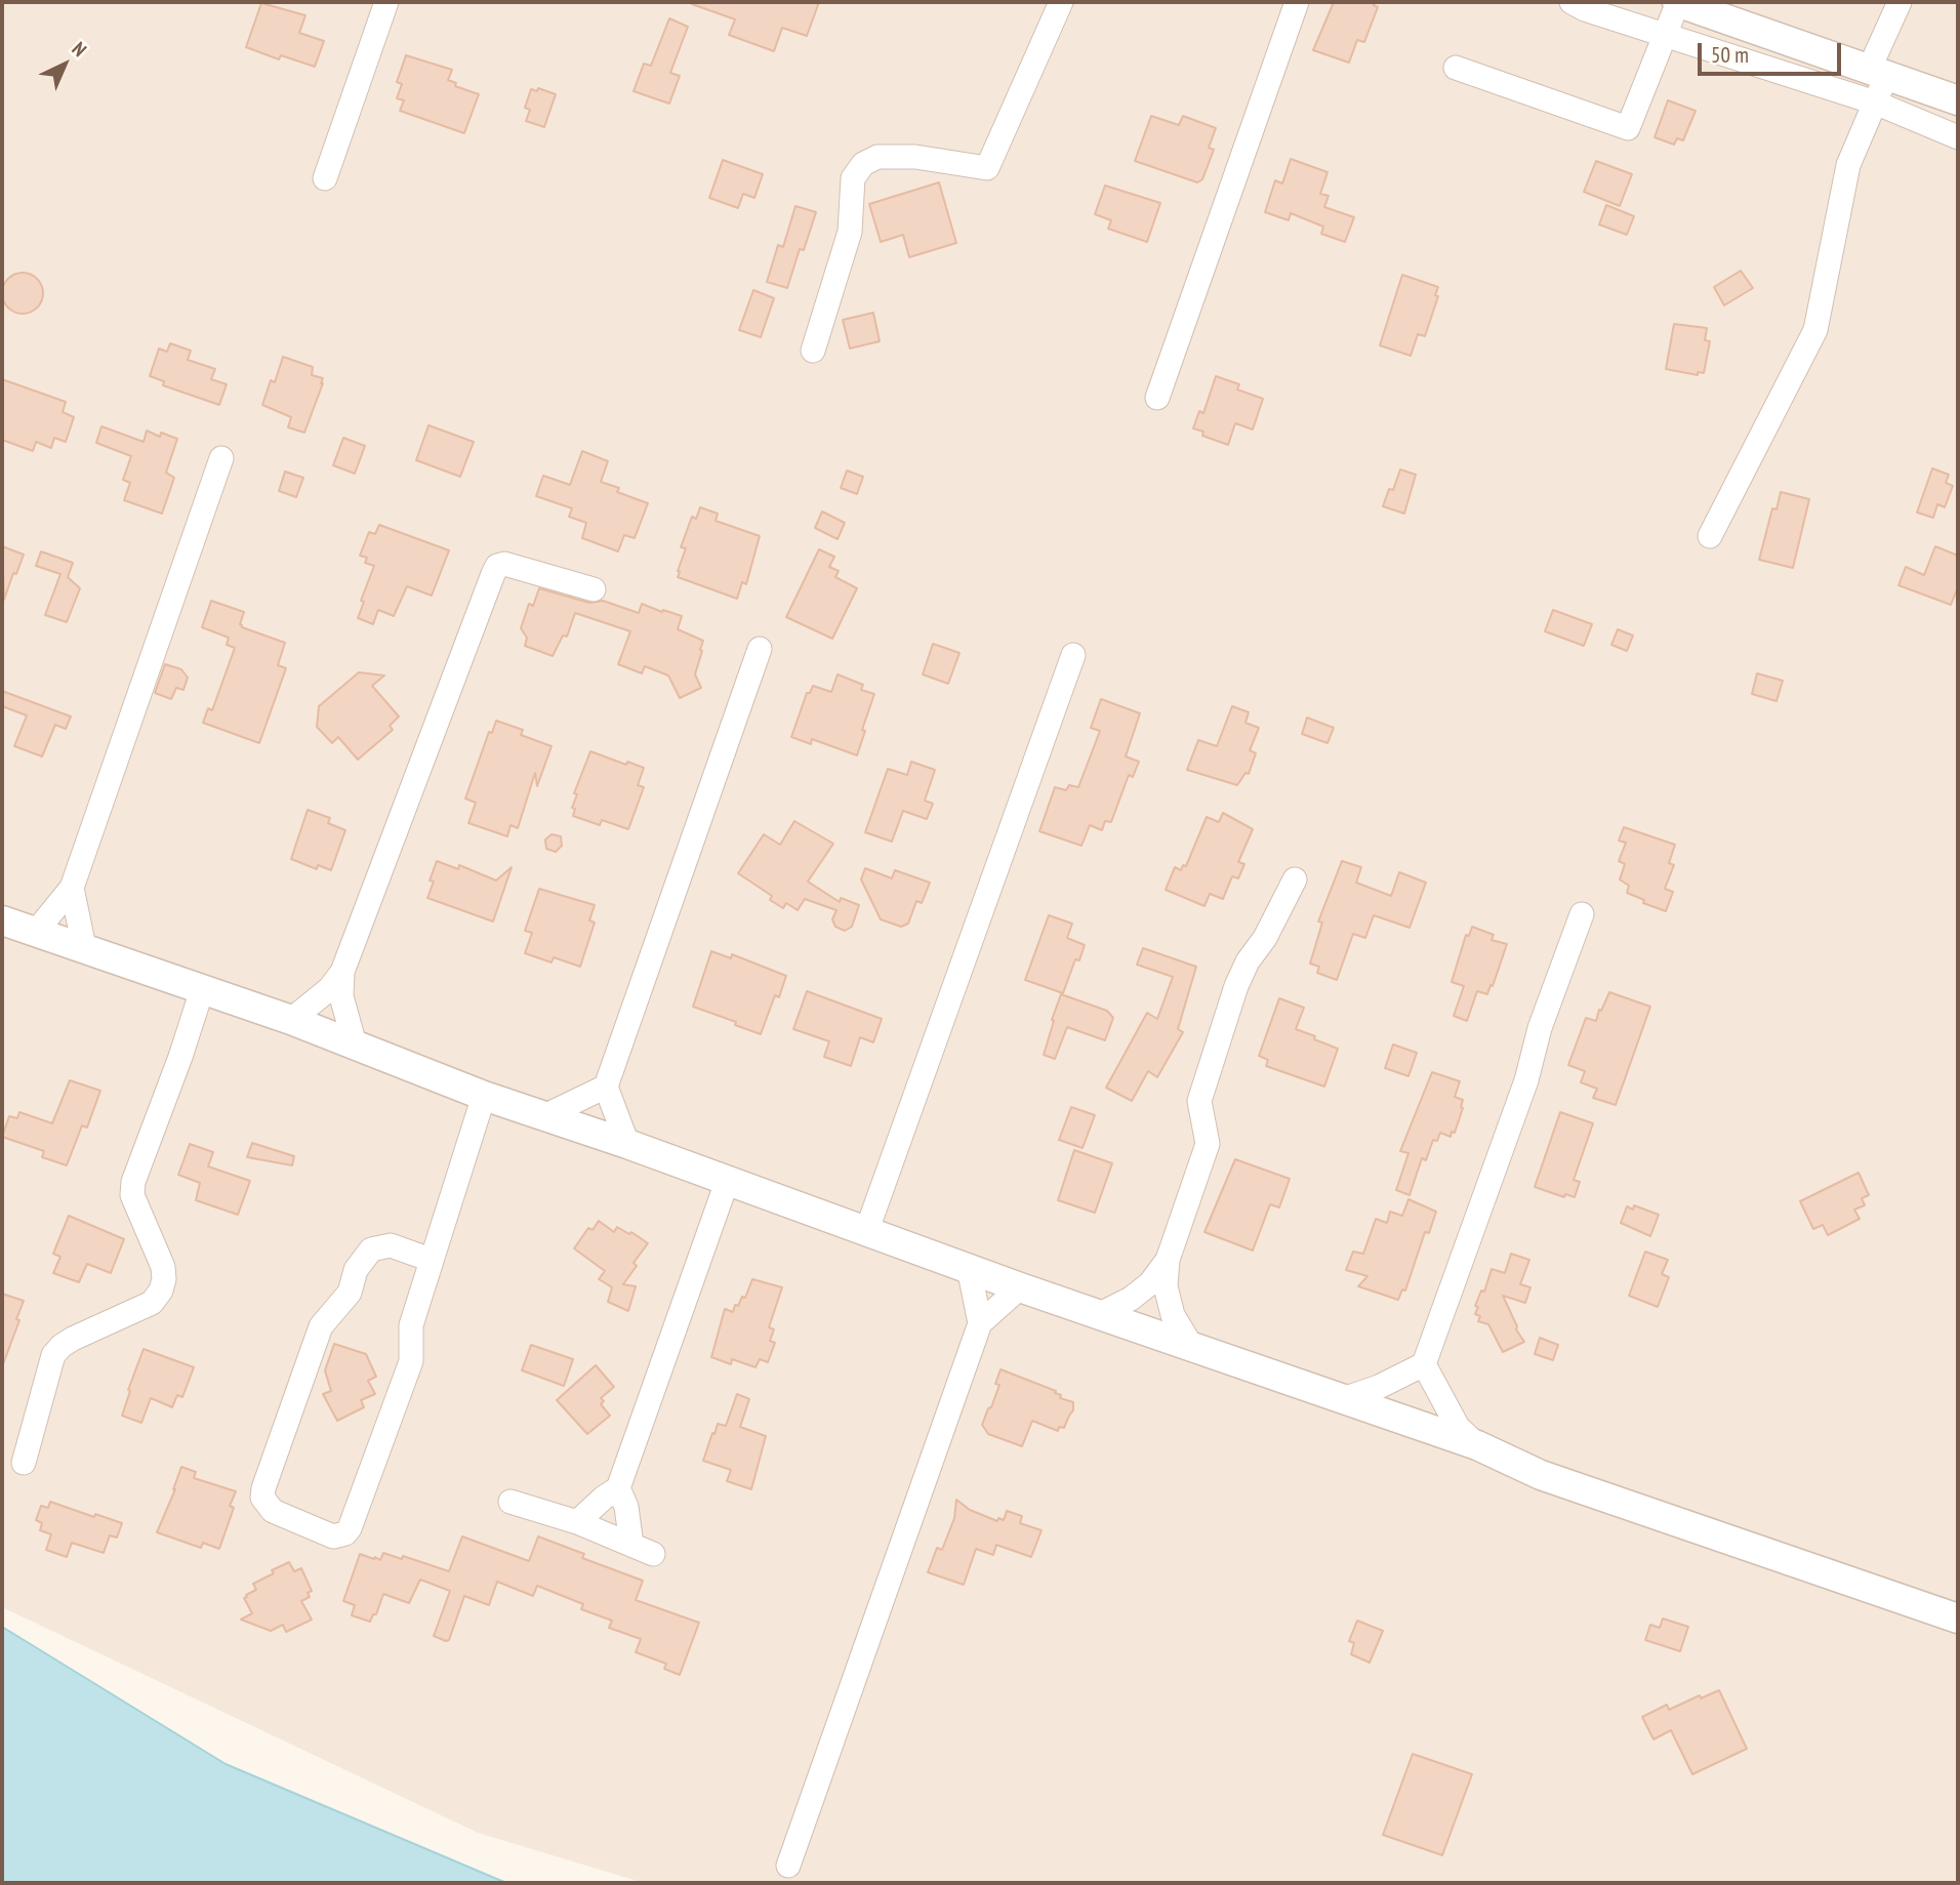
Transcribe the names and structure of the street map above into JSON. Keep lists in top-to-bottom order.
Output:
{
  "scale_bar": "50 m",
  "north": "top right"
}
